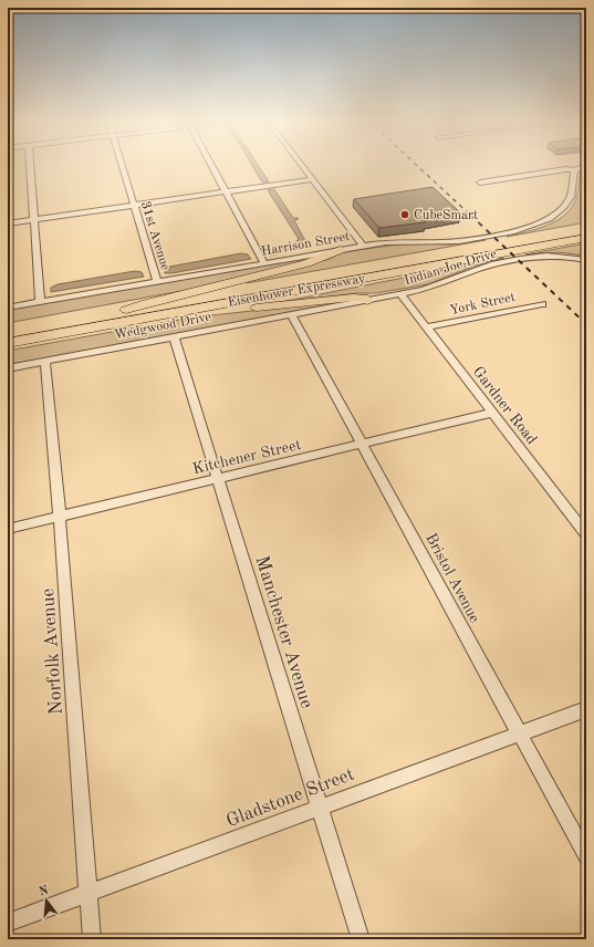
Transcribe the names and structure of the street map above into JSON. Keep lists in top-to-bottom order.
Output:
{
  "streets": {
    "highway": ["Eisenhower Expressway"],
    "street": [
      "31st Avenue",
      "Harrison Street",
      "Indian Joe Drive",
      "York Street",
      "Wedgwood Drive",
      "Gardner Road",
      "Kitchener Street",
      "Bristol Avenue",
      "Manchester Avenue",
      "Norfolk Avenue",
      "Gladstone Street"
    ]
  },
  "crossings": [
    ["31st Avenue", "Harrison Street"],
    ["Indian Joe Drive", "Wedgwood Drive"],
    ["Indian Joe Drive", "Gardner Road"],
    ["York Street", "Gardner Road"],
    ["Wedgwood Drive", "Gardner Road"],
    ["Wedgwood Drive", "Bristol Avenue"],
    ["Wedgwood Drive", "Manchester Avenue"],
    ["Wedgwood Drive", "Norfolk Avenue"],
    ["Gardner Road", "Kitchener Street"],
    ["Kitchener Street", "Bristol Avenue"],
    ["Kitchener Street", "Manchester Avenue"],
    ["Kitchener Street", "Norfolk Avenue"],
    ["Bristol Avenue", "Gladstone Street"],
    ["Manchester Avenue", "Gladstone Street"],
    ["Norfolk Avenue", "Gladstone Street"]
  ],
  "places": ["CubeSmart"],
  "north": "top"
}
